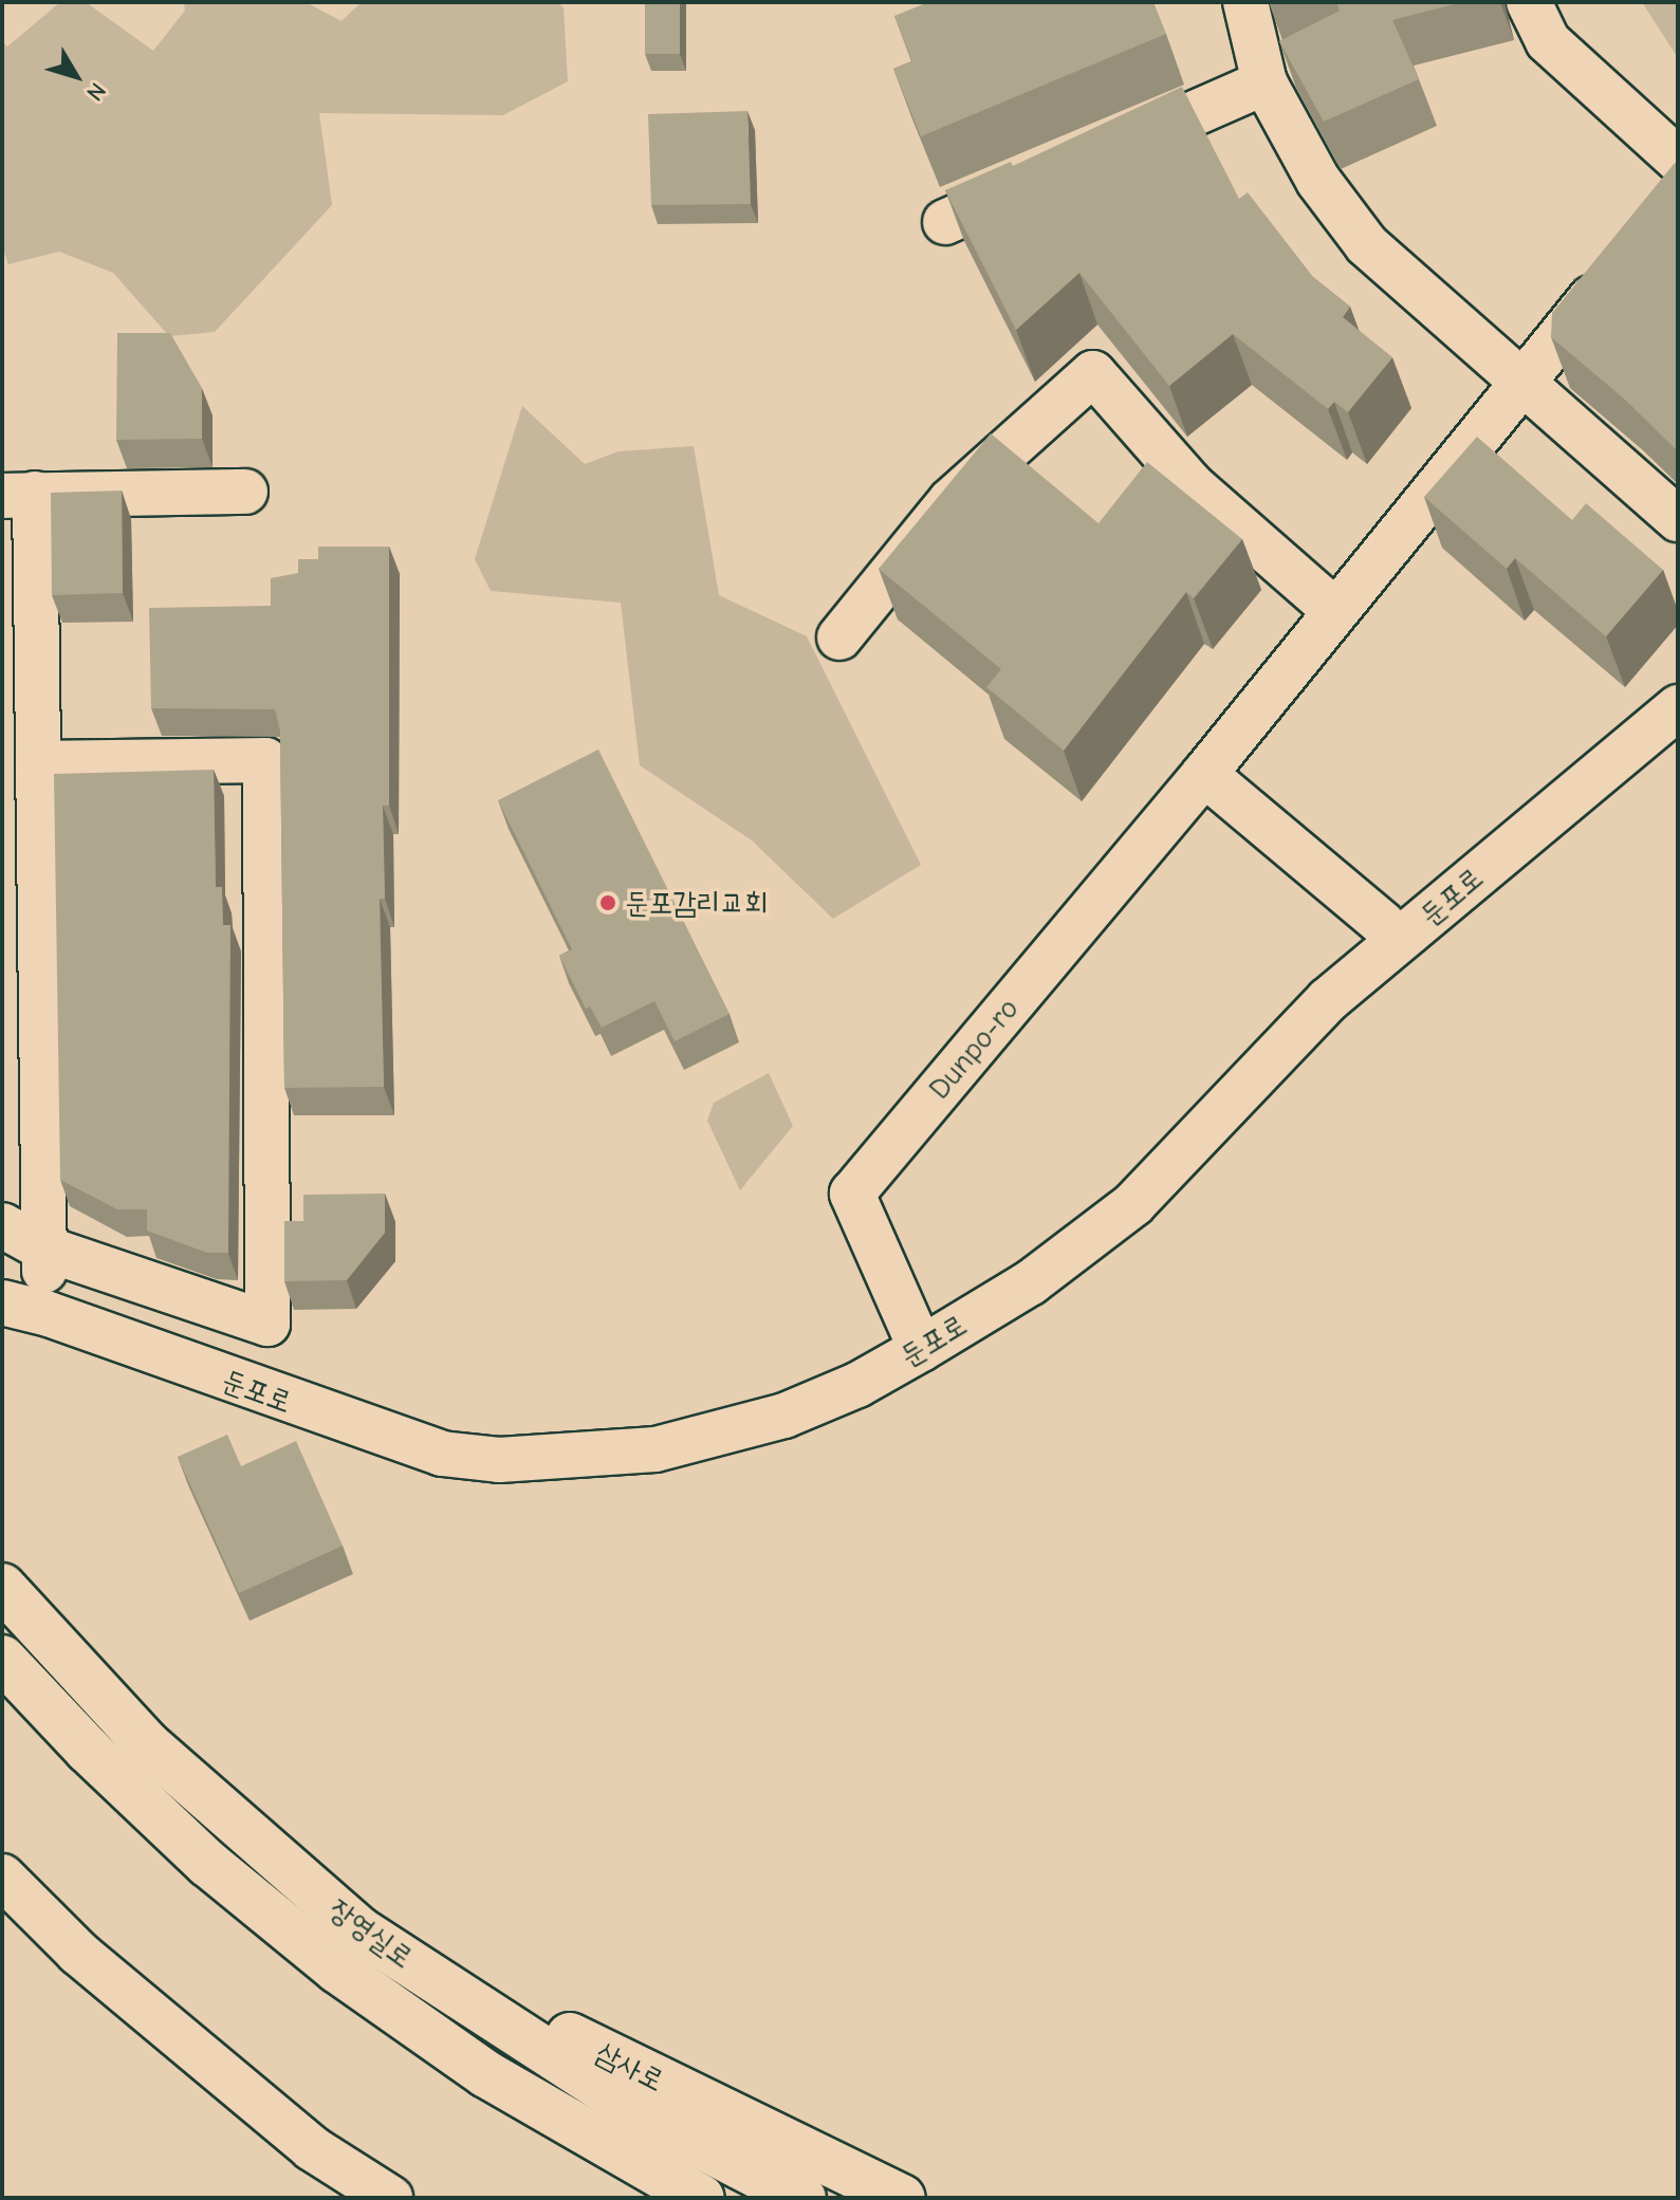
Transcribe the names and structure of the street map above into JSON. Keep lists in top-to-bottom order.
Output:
{
  "streets": {
    "highway": ["장영실로", "삼사로"],
    "street": ["둔포로", "Dunpo-ro"]
  },
  "crossings": [
    ["둔포로", "Dunpo-ro"],
    ["장영실로", "삼사로"]
  ],
  "places": ["둔포감리교회"],
  "north": "bottom right"
}
